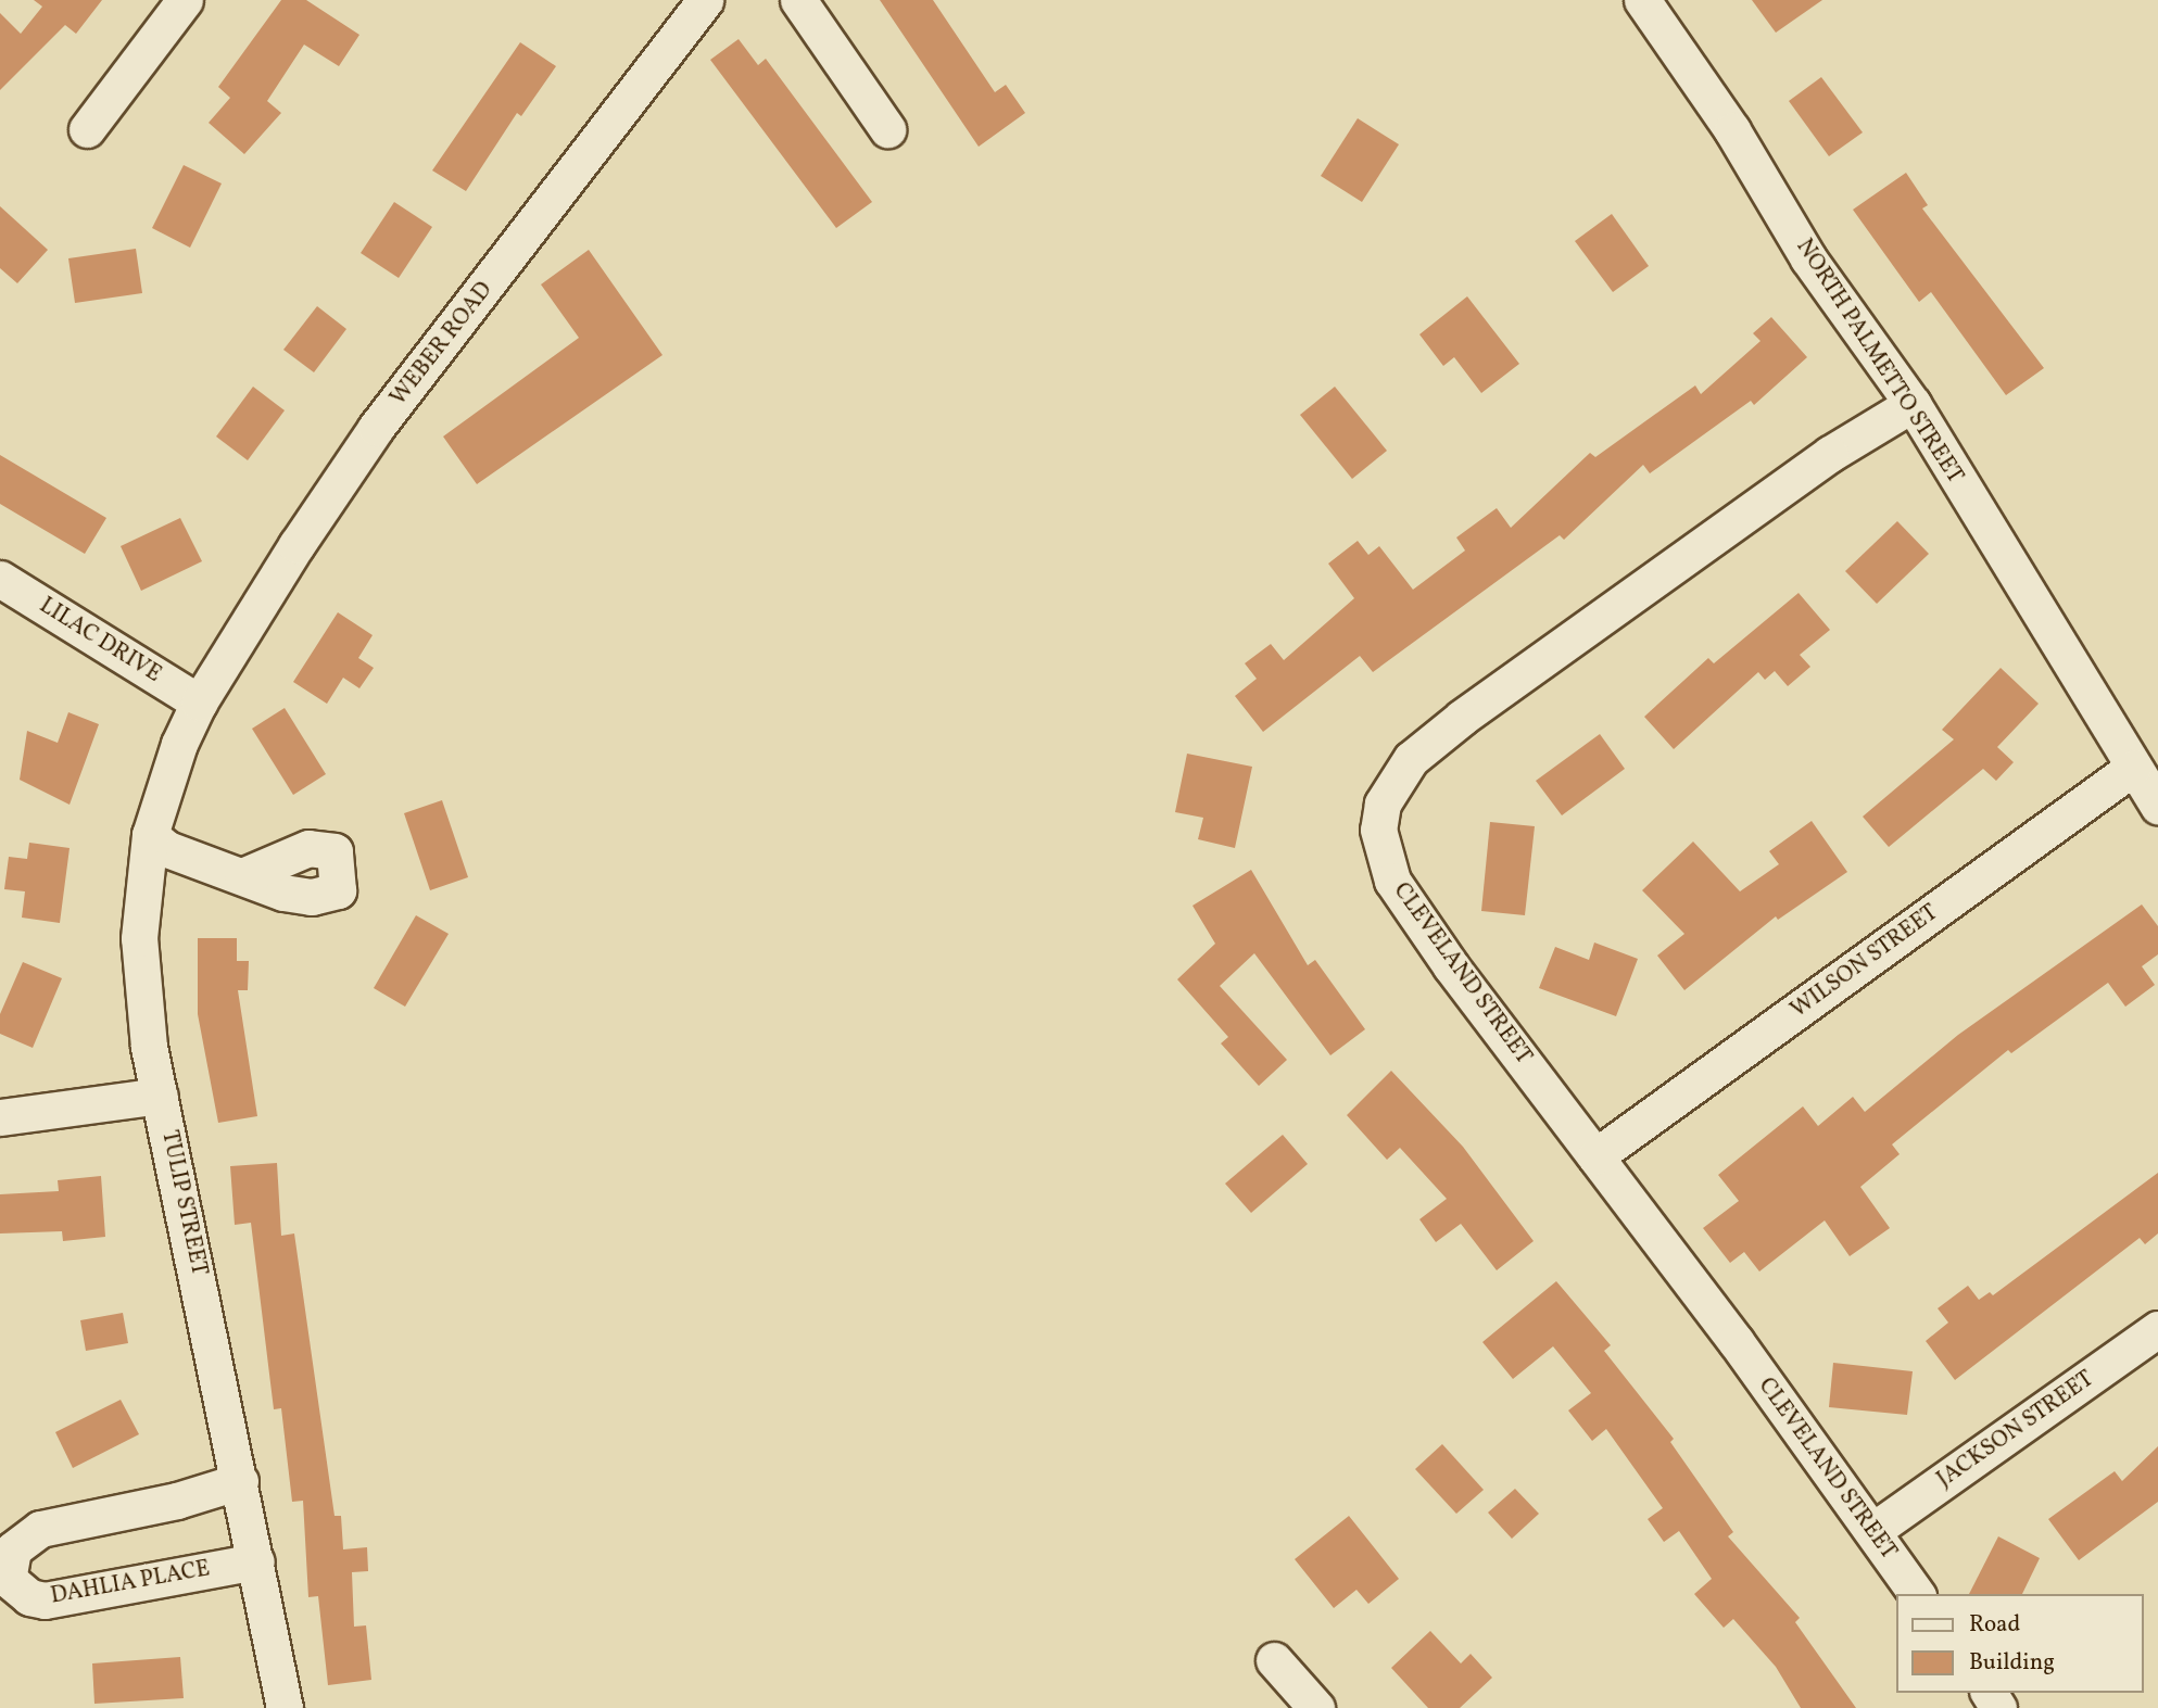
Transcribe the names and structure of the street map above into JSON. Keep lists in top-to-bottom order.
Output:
{
  "streets": {
    "street": [
      "WEBER ROAD",
      "NORTH PALMETTO STREET",
      "LILAC DRIVE",
      "WILSON STREET",
      "CLEVELAND STREET",
      "TULIP STREET",
      "JACKSON STREET",
      "DAHLIA PLACE"
    ]
  },
  "crossings": [
    ["WEBER ROAD", "LILAC DRIVE"],
    ["WEBER ROAD", "TULIP STREET"],
    ["NORTH PALMETTO STREET", "WILSON STREET"],
    ["NORTH PALMETTO STREET", "CLEVELAND STREET"],
    ["LILAC DRIVE", "TULIP STREET"],
    ["WILSON STREET", "CLEVELAND STREET"],
    ["CLEVELAND STREET", "JACKSON STREET"],
    ["TULIP STREET", "DAHLIA PLACE"]
  ],
  "legend": ["Road", "Building"]
}
